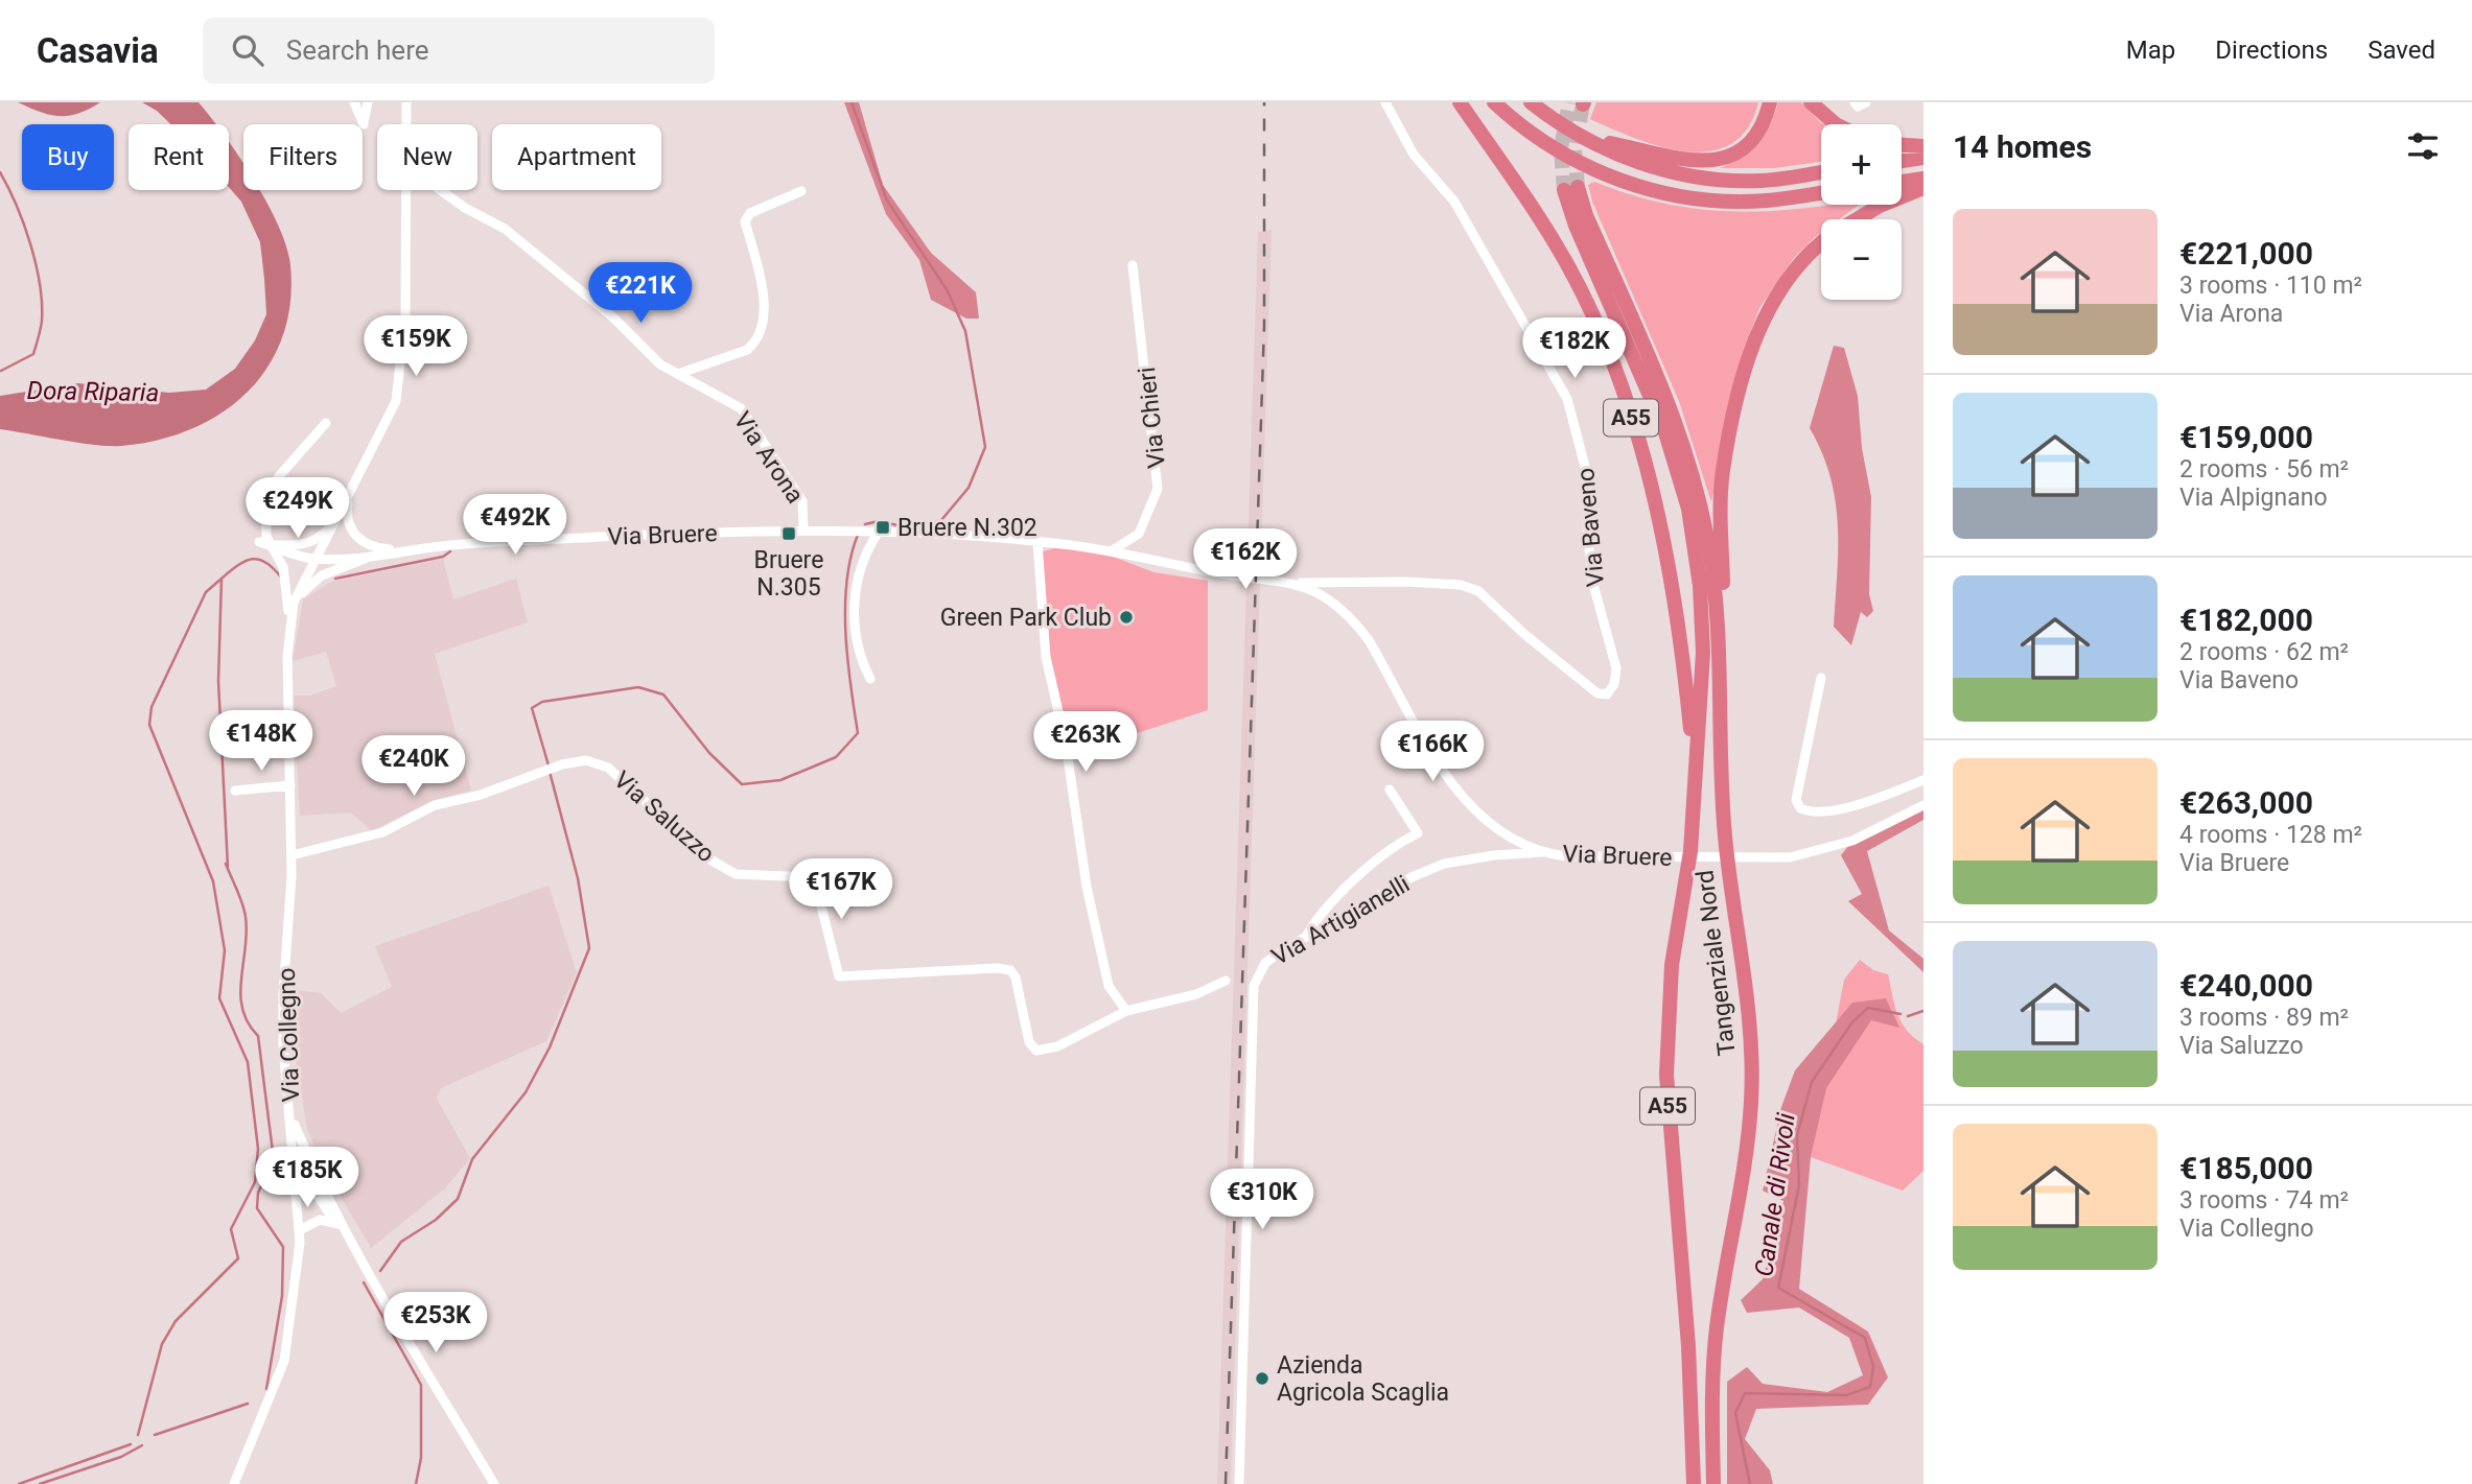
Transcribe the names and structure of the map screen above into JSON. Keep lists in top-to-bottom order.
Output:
{
  "streets": {
    "highway": ["A55", "Tangenziale Nord"],
    "street": [
      "Via Chieri",
      "Via Arona",
      "Via Baveno",
      "Via Bruere",
      "Via Saluzzo",
      "Via Artigianelli",
      "Via Collegno"
    ]
  },
  "crossings": [
    ["Via Chieri", "Via Bruere"],
    ["A55", "Tangenziale Nord"],
    ["Via Arona", "Via Bruere"],
    ["Via Baveno", "Via Bruere"],
    ["Via Bruere", "Via Artigianelli"],
    ["Via Bruere", "Via Collegno"],
    ["Via Saluzzo", "Via Collegno"]
  ],
  "water": ["Dora Riparia", "Canale di Rivoli"],
  "places": {
    "transit": ["Bruere N.302", "Bruere N.305"],
    "other": ["Green Park Club", "Azienda Agricola Scaglia"]
  },
  "page": {
    "header": "Casavia",
    "search": "Search here",
    "nav": ["Map", "Directions", "Saved"],
    "heading": "14 homes",
    "map_buttons": ["+", "−"],
    "chip": [
      "Buy",
      "Rent",
      "Filters",
      "New",
      "Apartment"
    ],
    "list": [
      {
        "name": "€221,000",
        "note": "3 rooms · 110 m² · Via Arona"
      },
      {
        "name": "€159,000",
        "note": "2 rooms · 56 m² · Via Alpignano"
      },
      {
        "name": "€182,000",
        "note": "2 rooms · 62 m² · Via Baveno"
      },
      {
        "name": "€263,000",
        "note": "4 rooms · 128 m² · Via Bruere"
      },
      {
        "name": "€240,000",
        "note": "3 rooms · 89 m² · Via Saluzzo"
      },
      {
        "name": "€185,000",
        "note": "3 rooms · 74 m² · Via Collegno"
      }
    ],
    "price": [
      "€221K",
      "€159K",
      "€182K",
      "€249K",
      "€492K",
      "€162K",
      "€148K",
      "€263K",
      "€166K",
      "€240K",
      "€167K",
      "€185K",
      "€310K",
      "€253K"
    ]
  }
}
